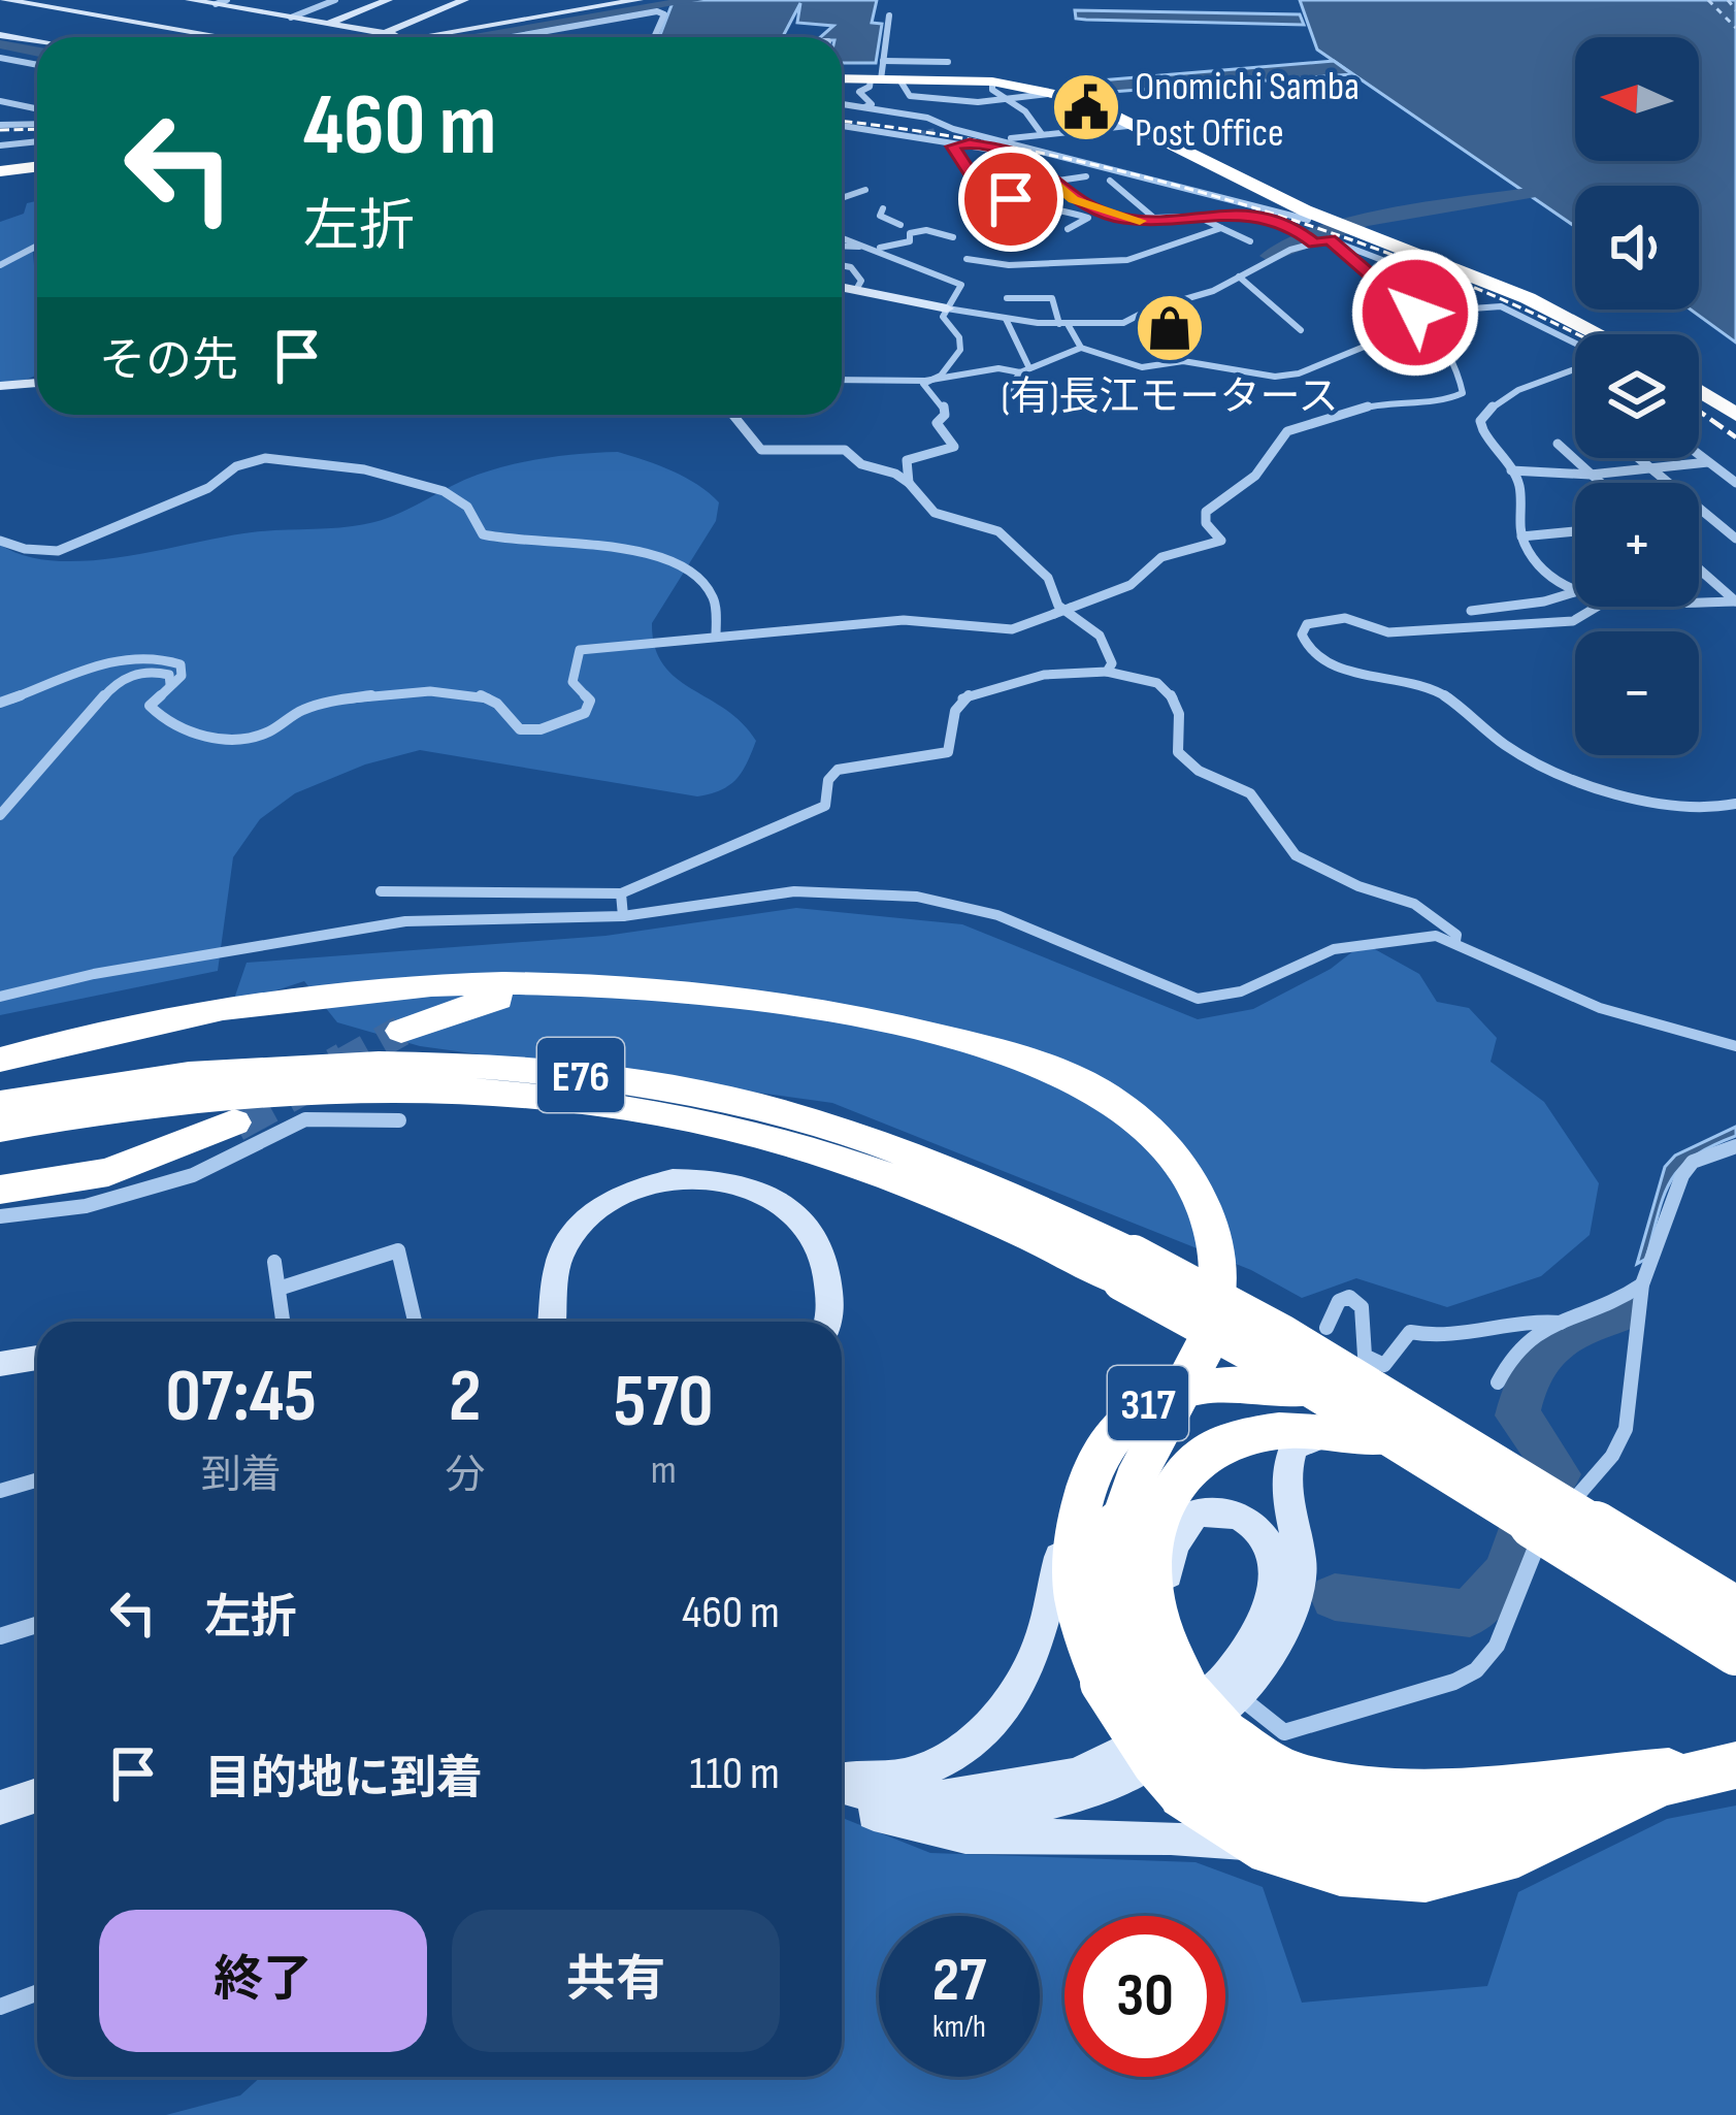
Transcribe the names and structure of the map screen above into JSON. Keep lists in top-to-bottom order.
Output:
{
  "streets": {
    "highway": ["E76", "317"]
  },
  "places": {
    "public building": ["Onomichi Samba Post Office"],
    "shop": ["(有)長江モータース"]
  },
  "north": "left",
  "page": {
    "map_buttons": ["+", "−"],
    "turn": ["460 m", "左折"],
    "then": "その先",
    "eta": [
      "07:45",
      "到着",
      "2",
      "分",
      "570",
      "m"
    ],
    "list": [
      {
        "name": "左折",
        "value": "460 m"
      },
      {
        "name": "目的地に到着",
        "value": "110 m"
      }
    ],
    "buttons": ["終了", "共有"],
    "speed": "27 km/h",
    "limit": "30"
  }
}
